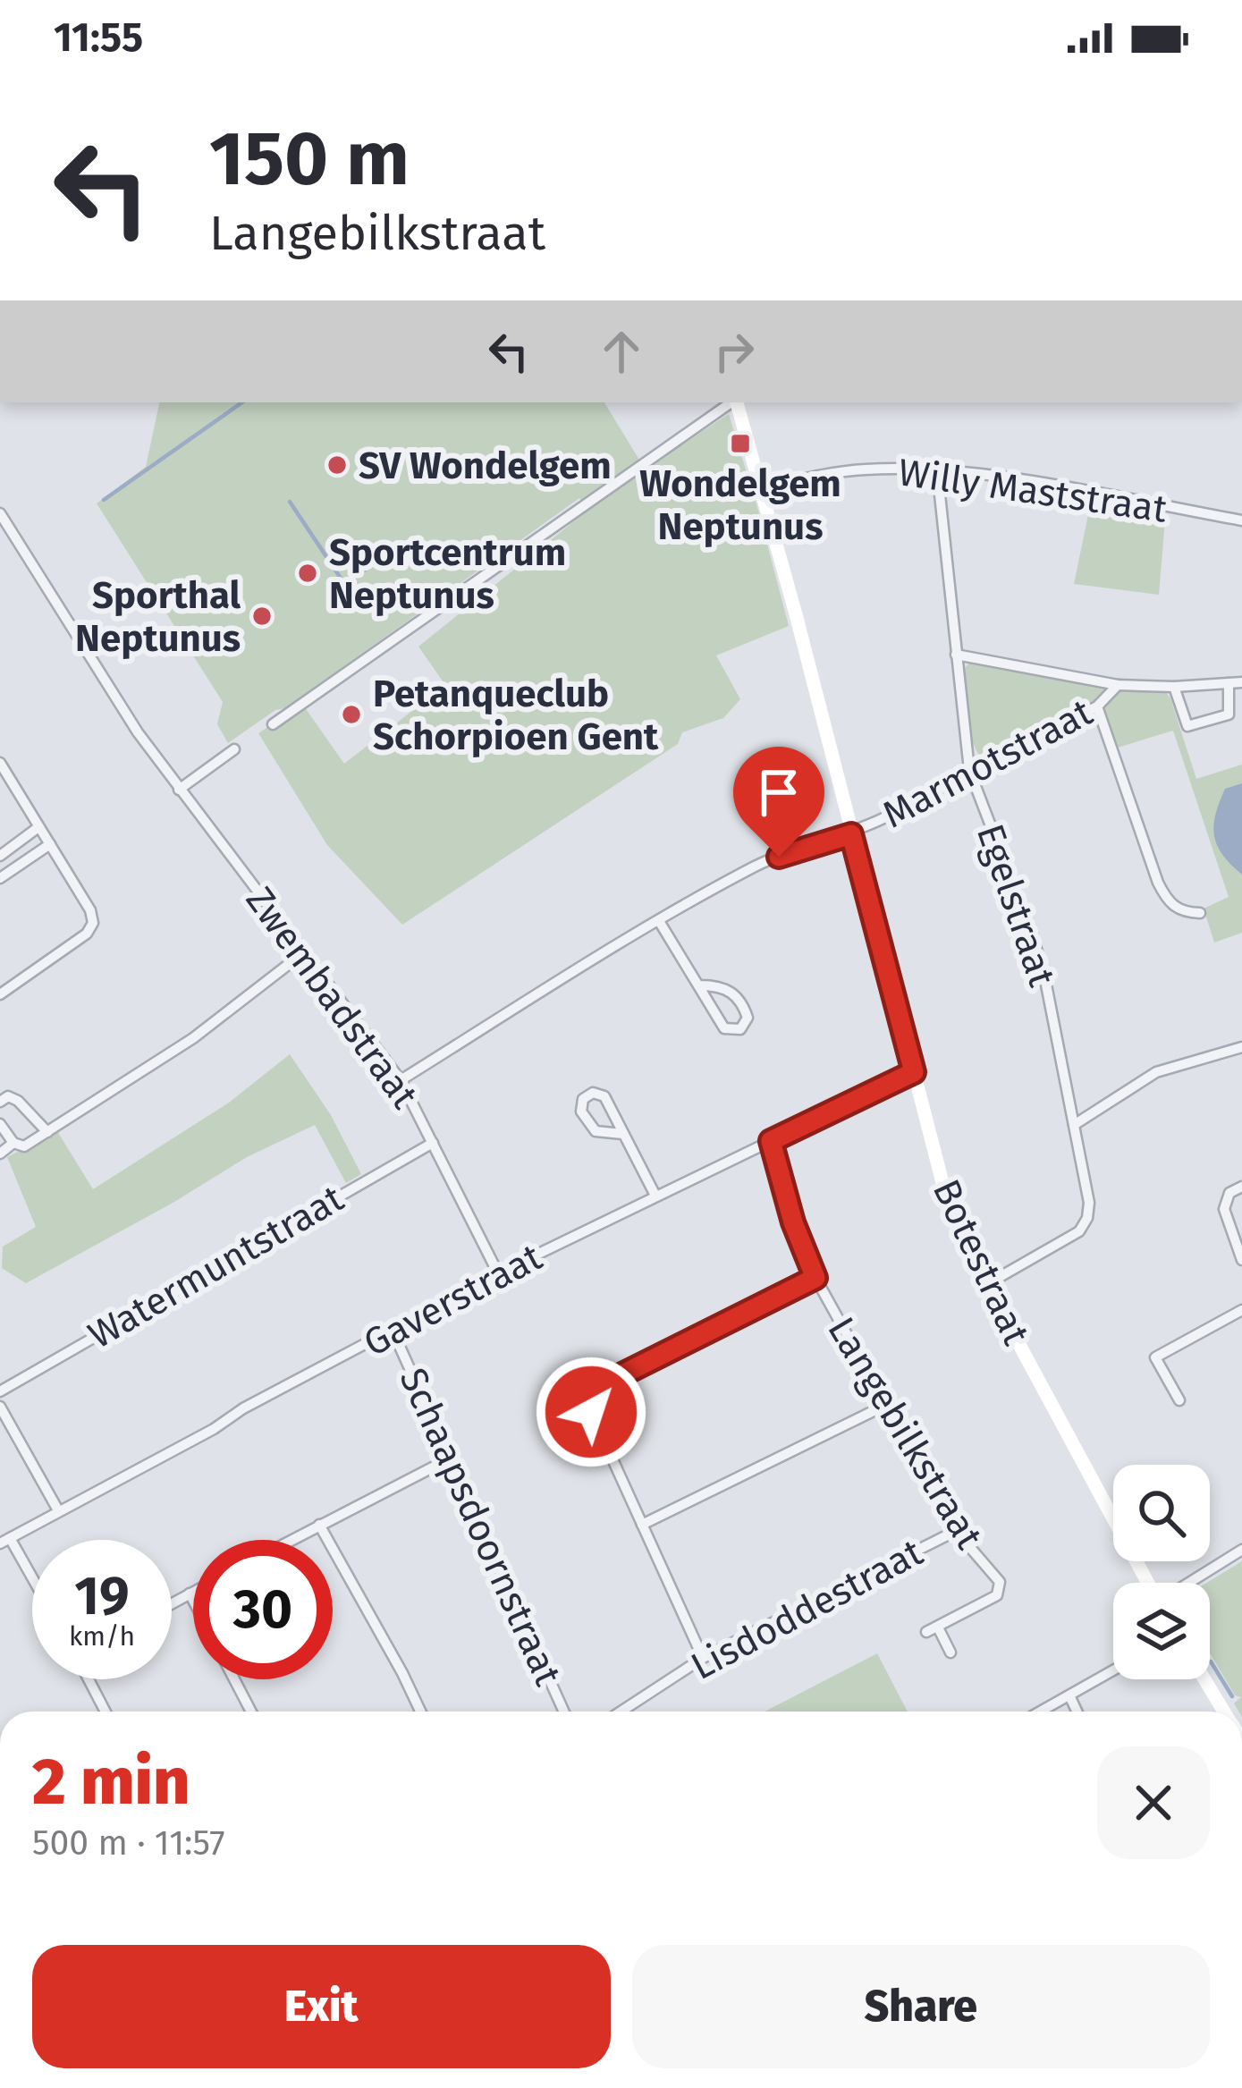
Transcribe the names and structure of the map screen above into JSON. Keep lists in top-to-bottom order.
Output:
{
  "streets": {
    "street": [
      "Willy Maststraat",
      "Marmotstraat",
      "Egelstraat",
      "Zwembadstraat",
      "Botestraat",
      "Watermuntstraat",
      "Gaverstraat",
      "Langebilkstraat",
      "Schaapsdoornstraat",
      "Lisdoddestraat"
    ]
  },
  "crossings": [
    ["Willy Maststraat", "Egelstraat"],
    ["Willy Maststraat", "Botestraat"],
    ["Marmotstraat", "Egelstraat"],
    ["Marmotstraat", "Zwembadstraat"],
    ["Marmotstraat", "Botestraat"],
    ["Egelstraat", "Botestraat"],
    ["Zwembadstraat", "Watermuntstraat"],
    ["Zwembadstraat", "Gaverstraat"],
    ["Botestraat", "Gaverstraat"],
    ["Gaverstraat", "Langebilkstraat"],
    ["Gaverstraat", "Schaapsdoornstraat"],
    ["Langebilkstraat", "Lisdoddestraat"]
  ],
  "places": {
    "transit": ["Wondelgem Neptunus"],
    "other": [
      "SV Wondelgem",
      "Sportcentrum Neptunus",
      "Sporthal Neptunus",
      "Petanqueclub Schorpioen Gent"
    ]
  },
  "page": {
    "status": "11:55",
    "turn": ["150 m", "Langebilkstraat"],
    "speed": "19 km/h",
    "limit": "30",
    "heading": ["2 min", "500 m · 11:57"],
    "buttons": ["Exit", "Share"]
  }
}
